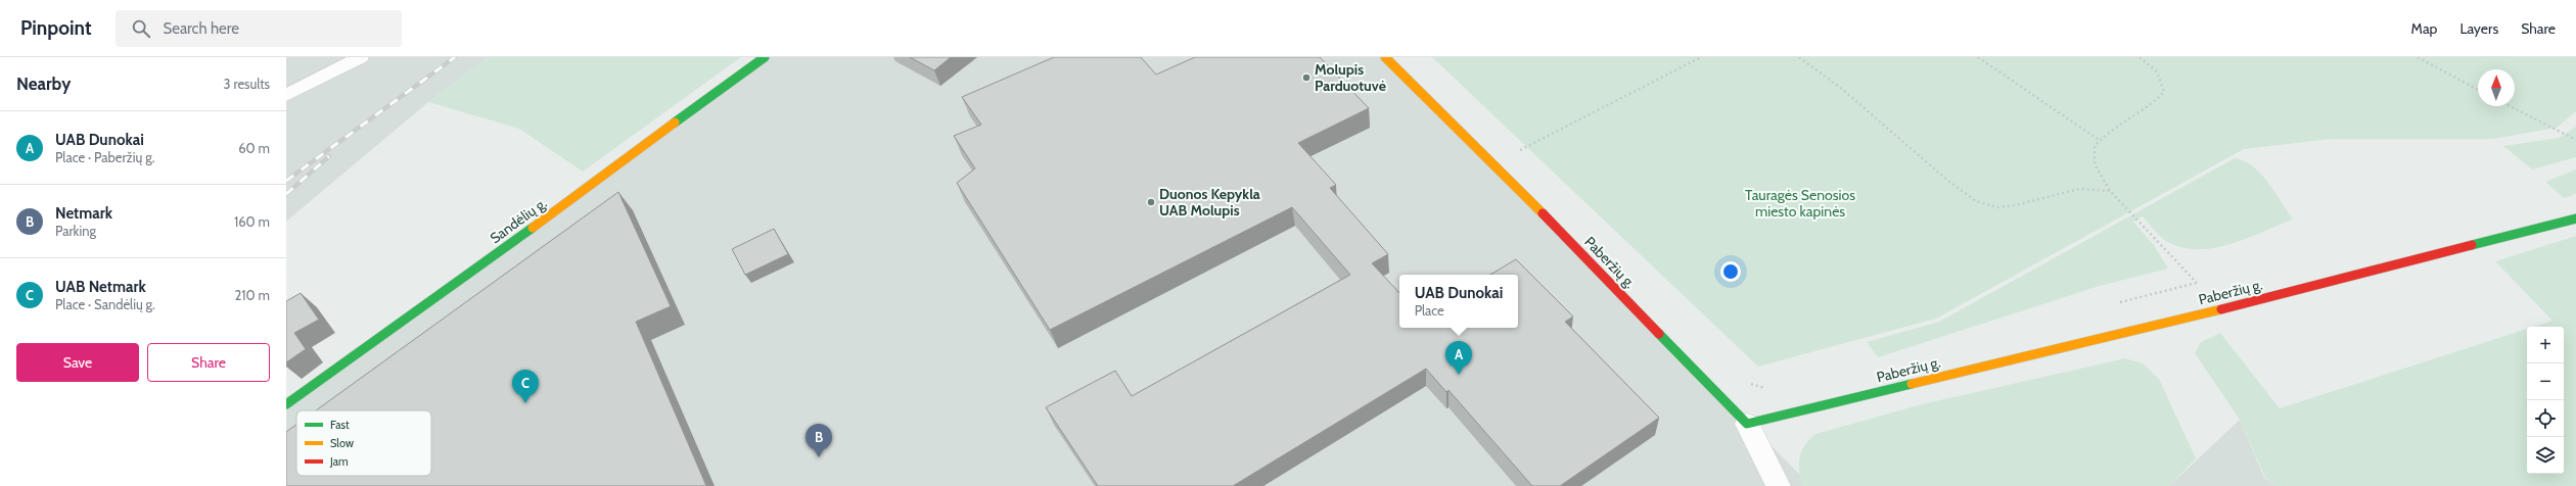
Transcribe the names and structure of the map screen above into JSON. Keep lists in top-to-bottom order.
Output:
{
  "streets": {
    "street": ["Sandėlių g.", "Paberžių g."]
  },
  "parks": ["Tauragės Senosios miesto kapinės"],
  "places": ["Molupis Parduotuvė", "Duonos Kepykla UAB Molupis"],
  "legend": ["Fast", "Slow", "Jam"],
  "north": "top",
  "page": {
    "header": "Pinpoint",
    "search": "Search here",
    "nav": ["Map", "Layers", "Share"],
    "heading": ["Nearby", "3 results"],
    "list": [
      {
        "mark": "A",
        "name": "UAB Dunokai",
        "note": "Place · Paberžių g.",
        "value": "60 m"
      },
      {
        "mark": "B",
        "name": "Netmark",
        "note": "Parking",
        "value": "160 m"
      },
      {
        "mark": "C",
        "name": "UAB Netmark",
        "note": "Place · Sandėlių g.",
        "value": "210 m"
      }
    ],
    "popup": ["UAB Dunokai", "Place"],
    "map_buttons": ["+", "−"],
    "buttons": ["Save", "Share"],
    "pins": ["A", "C", "B"]
  }
}
